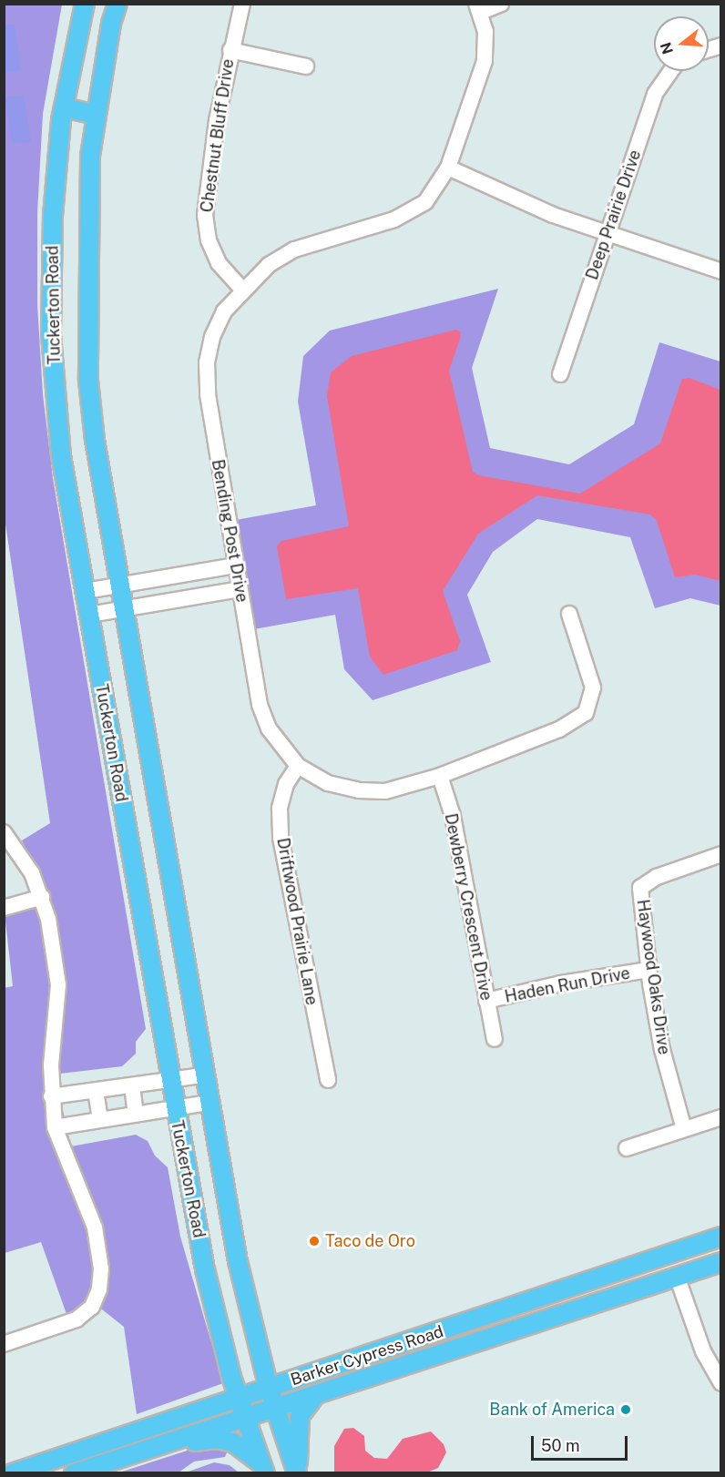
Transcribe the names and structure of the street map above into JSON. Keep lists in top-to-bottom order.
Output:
{
  "streets": {
    "main road": ["Tuckerton Road", "Barker Cypress Road"],
    "street": [
      "Chestnut Bluff Drive",
      "Deep Prairie Drive",
      "Bending Post Drive",
      "Dewberry Crescent Drive",
      "Driftwood Prairie Lane",
      "Haywood Oaks Drive",
      "Haden Run Drive"
    ]
  },
  "crossings": [
    ["Chestnut Bluff Drive", "Bending Post Drive"],
    ["Tuckerton Road", "Barker Cypress Road"],
    ["Bending Post Drive", "Dewberry Crescent Drive"],
    ["Bending Post Drive", "Driftwood Prairie Lane"],
    ["Dewberry Crescent Drive", "Haden Run Drive"],
    ["Haywood Oaks Drive", "Haden Run Drive"]
  ],
  "places": ["Taco de Oro", "Bank of America"],
  "scale_bar": "50 m",
  "north": "left"
}
